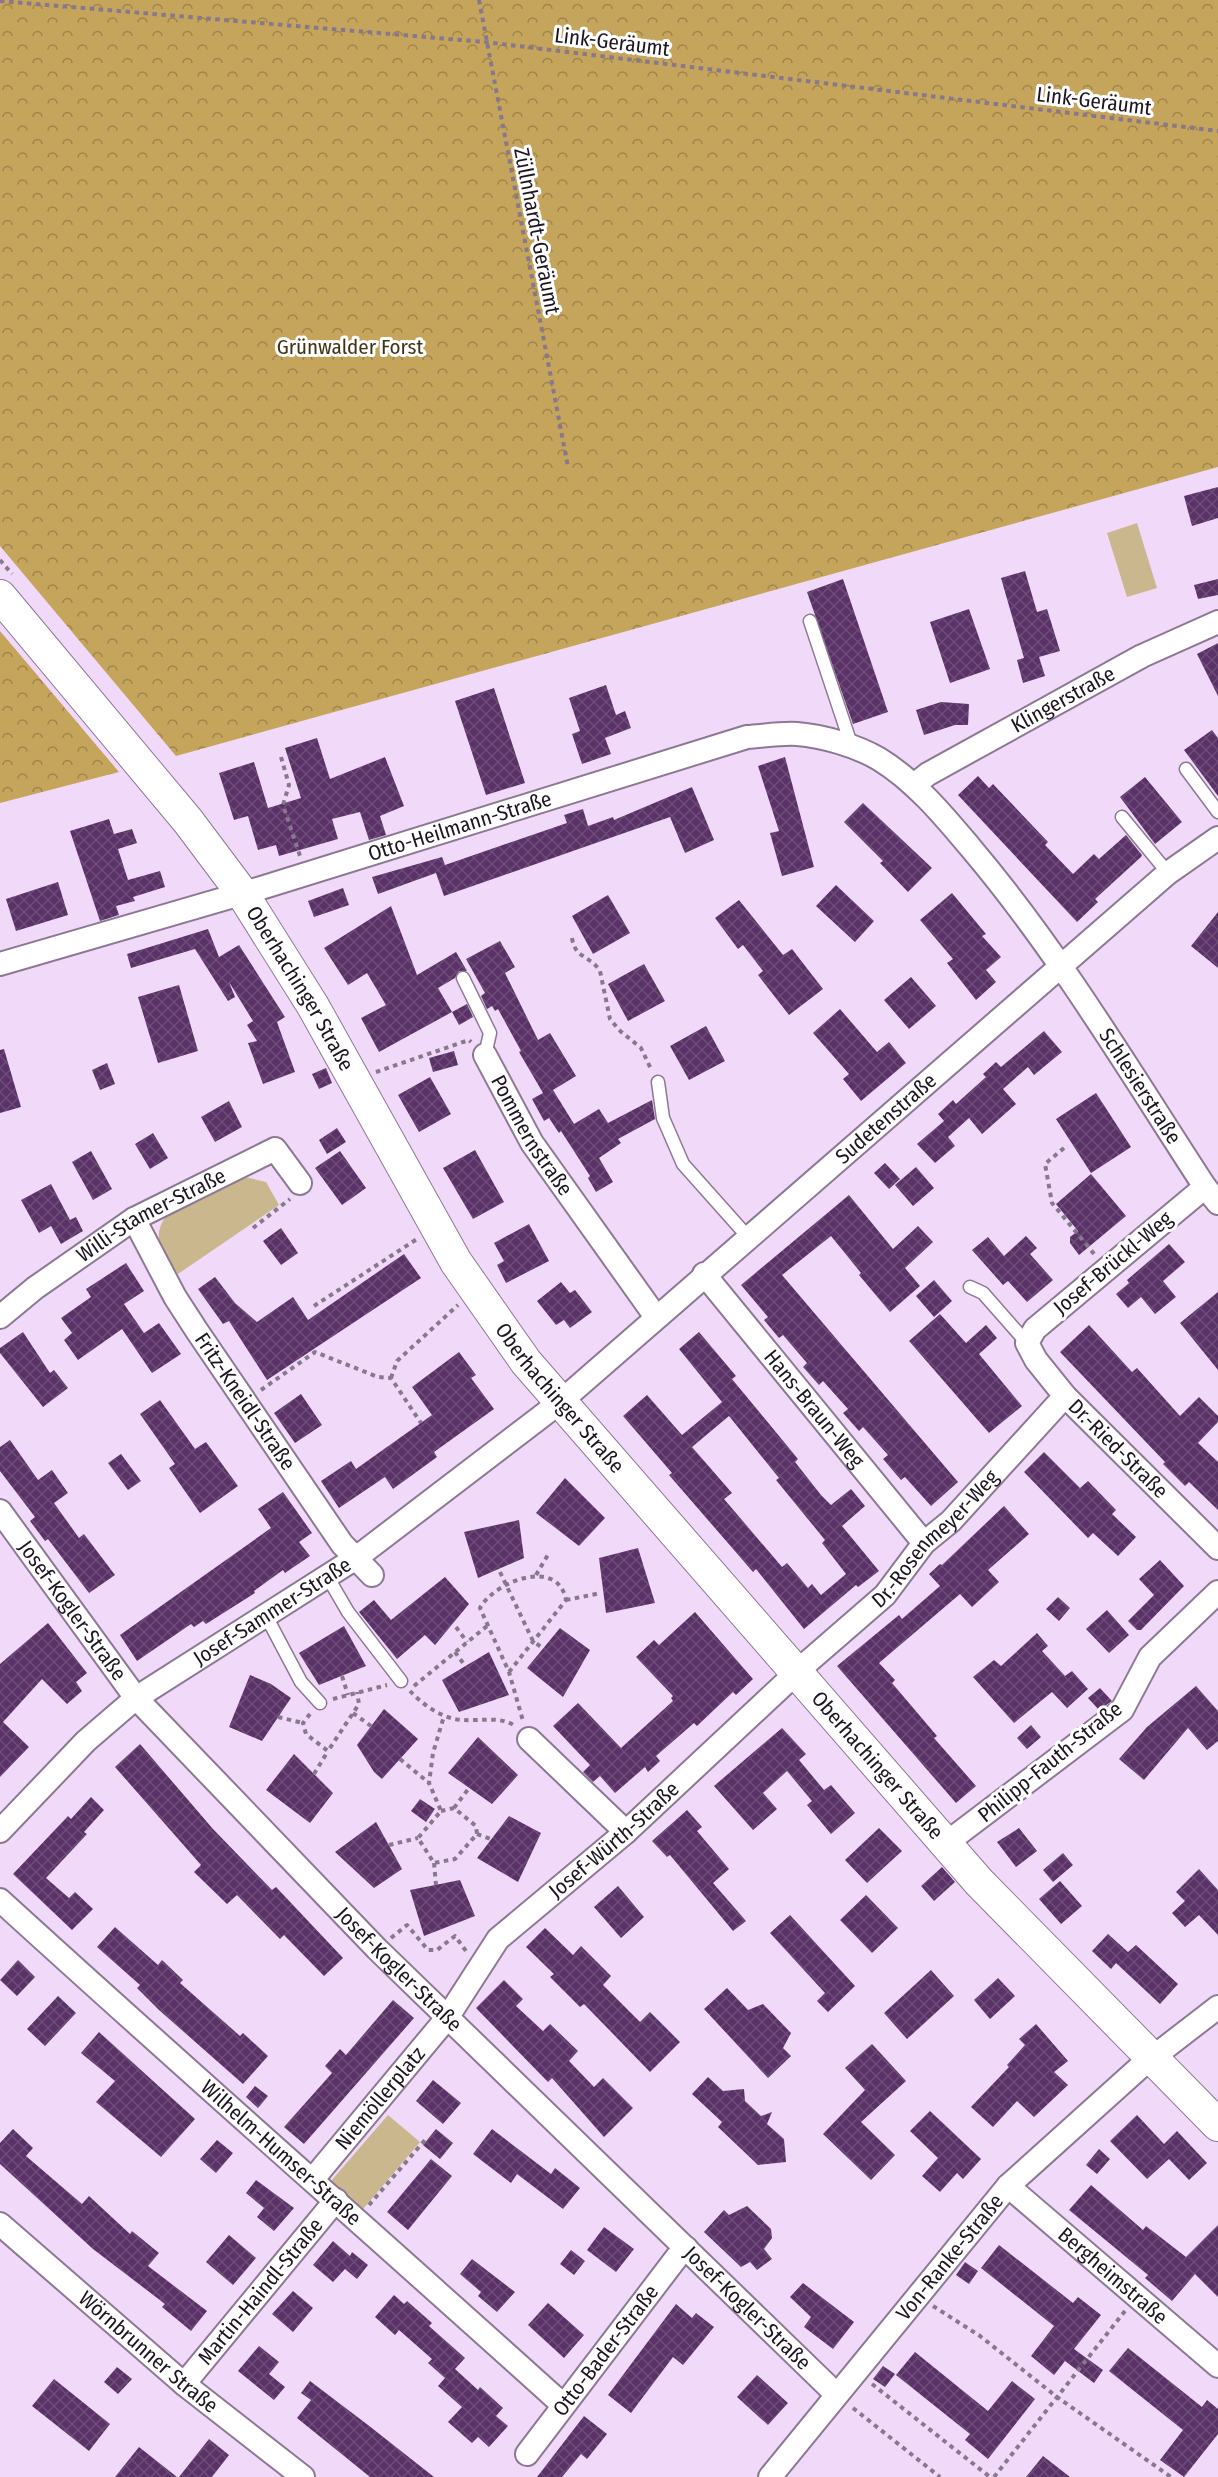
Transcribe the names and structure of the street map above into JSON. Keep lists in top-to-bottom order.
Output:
{
  "streets": {
    "main road": ["Oberhachinger Straße"],
    "street": [
      "Klingerstraße",
      "Otto-Heilmann-Straße",
      "Schlesierstraße",
      "Sudetenstraße",
      "Pommernstraße",
      "Willi-Stamer-Straße",
      "Josef-Brückl-Weg",
      "Fritz-Kneidl-Straße",
      "Hans-Braun-Weg",
      "Dr.-Ried-Straße",
      "Dr.-Rosenmeyer-Weg",
      "Josef-Sammer-Straße",
      "Josef-Kogler-Straße",
      "Philipp-Fauth-Straße",
      "Josef-Würth-Straße",
      "Niemöllerplatz",
      "Wilhelm-Humser-Straße",
      "Von-Ranke-Straße",
      "Bergheimstraße",
      "Martin-Haindl-Straße",
      "Otto-Bader-Straße",
      "Wörnbrunner Straße"
    ],
    "path": ["Link-Geräumt", "Züllnhardt-Geräumt"]
  },
  "crossings": [
    ["Link-Geräumt", "Züllnhardt-Geräumt"],
    ["Klingerstraße", "Otto-Heilmann-Straße"],
    ["Klingerstraße", "Schlesierstraße"],
    ["Otto-Heilmann-Straße", "Oberhachinger Straße"],
    ["Otto-Heilmann-Straße", "Schlesierstraße"],
    ["Oberhachinger Straße", "Sudetenstraße"],
    ["Oberhachinger Straße", "Dr.-Rosenmeyer-Weg"],
    ["Oberhachinger Straße", "Josef-Sammer-Straße"],
    ["Oberhachinger Straße", "Philipp-Fauth-Straße"],
    ["Oberhachinger Straße", "Josef-Würth-Straße"],
    ["Oberhachinger Straße", "Von-Ranke-Straße"],
    ["Schlesierstraße", "Sudetenstraße"],
    ["Schlesierstraße", "Josef-Brückl-Weg"],
    ["Sudetenstraße", "Pommernstraße"],
    ["Sudetenstraße", "Hans-Braun-Weg"],
    ["Sudetenstraße", "Josef-Sammer-Straße"],
    ["Willi-Stamer-Straße", "Fritz-Kneidl-Straße"],
    ["Josef-Brückl-Weg", "Dr.-Ried-Straße"],
    ["Fritz-Kneidl-Straße", "Josef-Sammer-Straße"],
    ["Hans-Braun-Weg", "Dr.-Rosenmeyer-Weg"],
    ["Dr.-Ried-Straße", "Dr.-Rosenmeyer-Weg"],
    ["Dr.-Rosenmeyer-Weg", "Josef-Würth-Straße"],
    ["Josef-Sammer-Straße", "Josef-Kogler-Straße"],
    ["Josef-Kogler-Straße", "Josef-Würth-Straße"],
    ["Josef-Kogler-Straße", "Niemöllerplatz"],
    ["Josef-Kogler-Straße", "Von-Ranke-Straße"],
    ["Josef-Kogler-Straße", "Otto-Bader-Straße"],
    ["Josef-Würth-Straße", "Niemöllerplatz"],
    ["Niemöllerplatz", "Wilhelm-Humser-Straße"],
    ["Wilhelm-Humser-Straße", "Martin-Haindl-Straße"],
    ["Wilhelm-Humser-Straße", "Otto-Bader-Straße"],
    ["Von-Ranke-Straße", "Bergheimstraße"],
    ["Martin-Haindl-Straße", "Wörnbrunner Straße"]
  ],
  "parks": ["Grünwalder Forst"]
}
